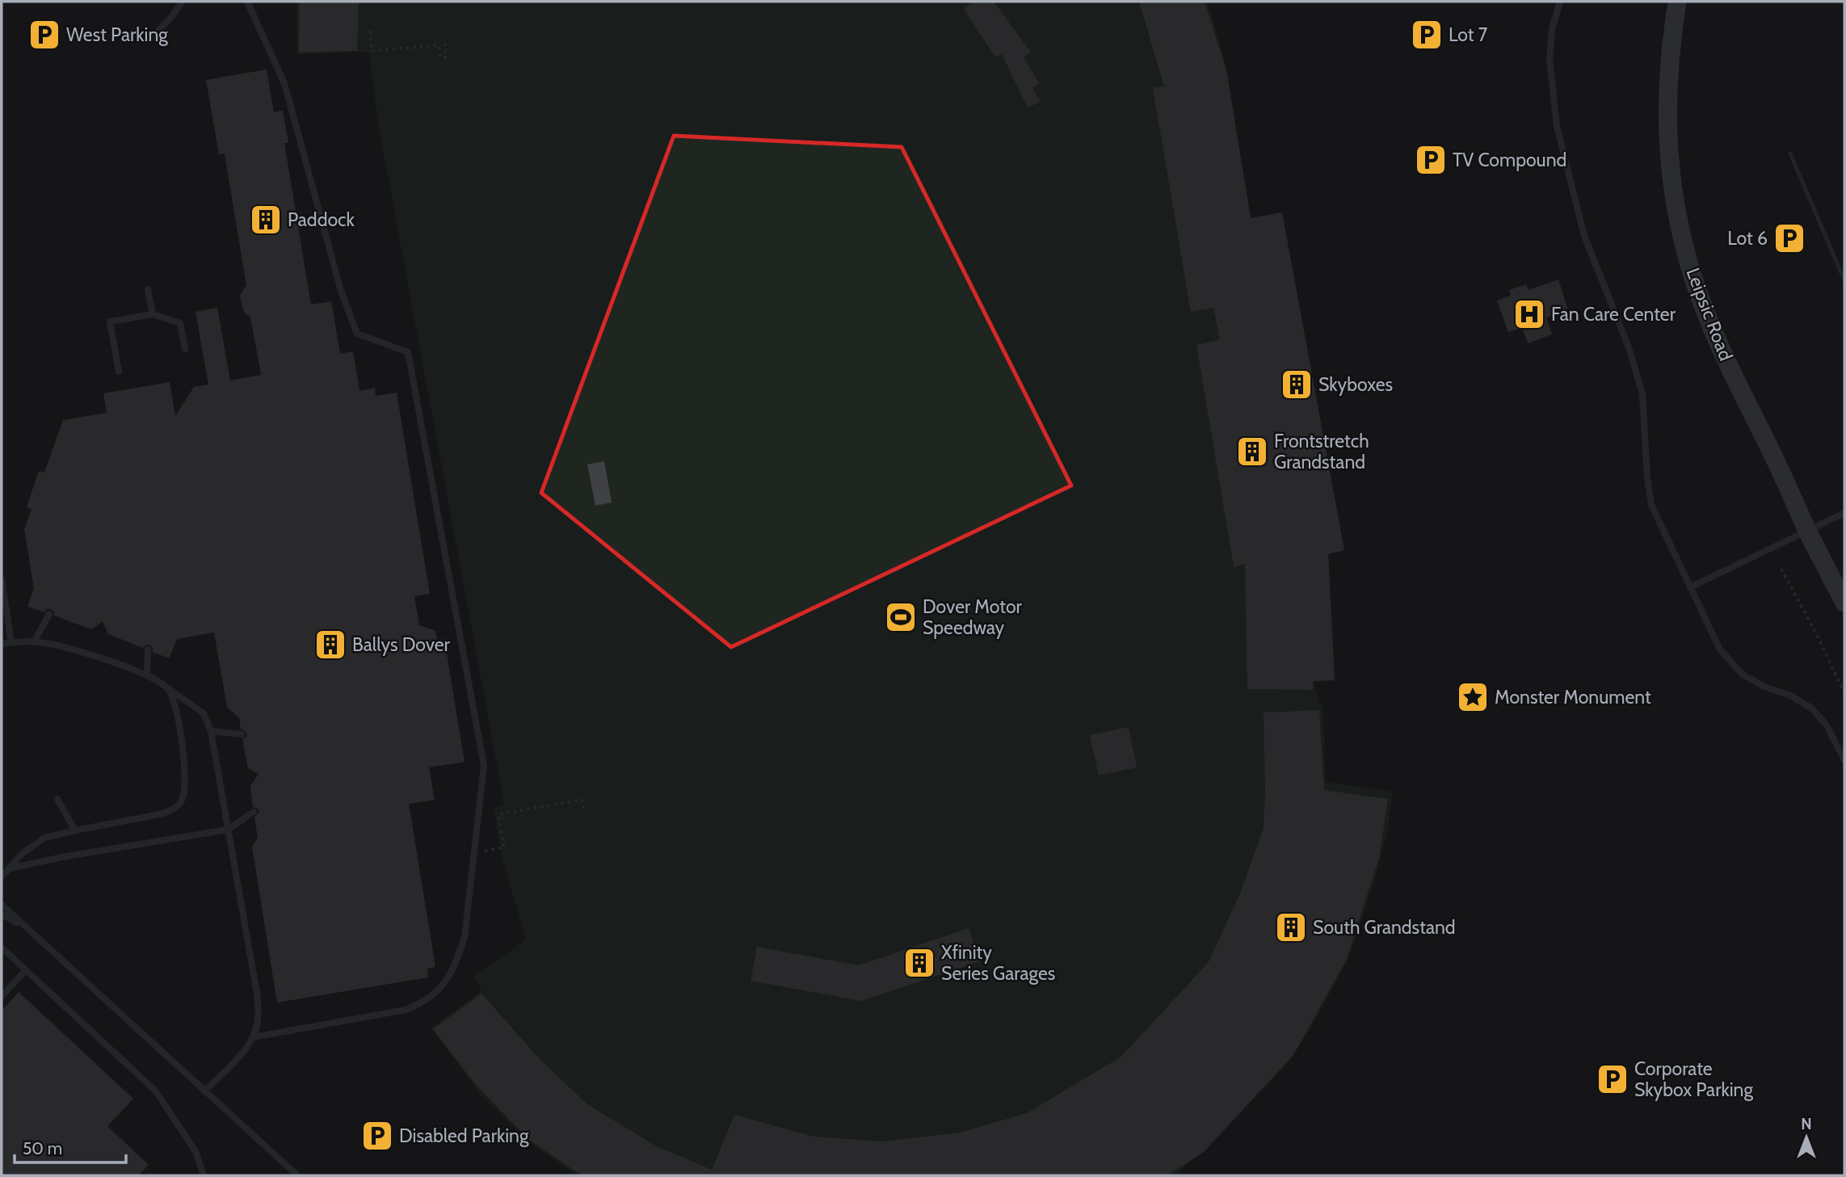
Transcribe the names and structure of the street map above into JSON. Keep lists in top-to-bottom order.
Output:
{
  "streets": {
    "street": ["Leipsic Road"]
  },
  "places": {
    "parking": [
      "West Parking",
      "Lot 7",
      "TV Compound",
      "Lot 6",
      "Corporate Skybox Parking",
      "Disabled Parking"
    ],
    "building": [
      "Paddock",
      "Skyboxes",
      "Frontstretch Grandstand",
      "Ballys Dover",
      "South Grandstand",
      "Xfinity Series Garages"
    ],
    "hospital": ["Fan Care Center"],
    "sports": ["Dover Motor Speedway"],
    "place": ["Monster Monument"]
  },
  "scale_bar": "50 m",
  "north": "top"
}
